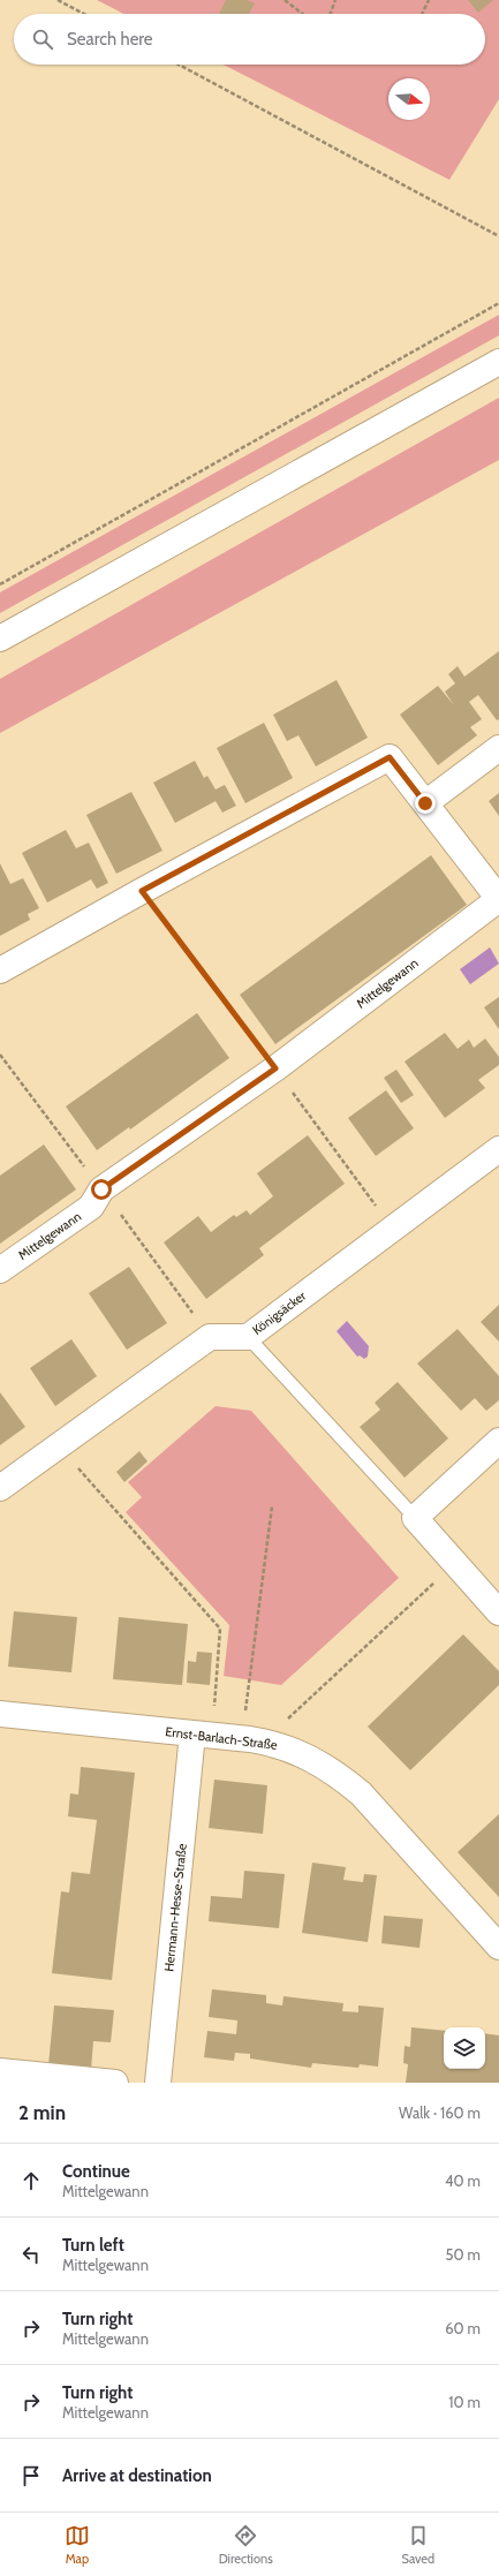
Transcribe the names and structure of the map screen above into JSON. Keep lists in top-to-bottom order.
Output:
{
  "streets": {
    "street": [
      "Mittelgewann",
      "Königsäcker",
      "Ernst-Barlach-Straße",
      "Hermann-Hesse-Straße"
    ]
  },
  "crossings": [
    ["Ernst-Barlach-Straße", "Hermann-Hesse-Straße"]
  ],
  "north": "right",
  "page": {
    "search": "Search here",
    "heading": ["2 min", "Walk · 160 m"],
    "list": [
      ["Continue", "Mittelgewann", "40 m"],
      ["Turn left", "Mittelgewann", "50 m"],
      ["Turn right", "Mittelgewann", "60 m"],
      ["Turn right", "Mittelgewann", "10 m"],
      "Arrive at destination"
    ],
    "nav": ["Map", "Directions", "Saved"]
  }
}
